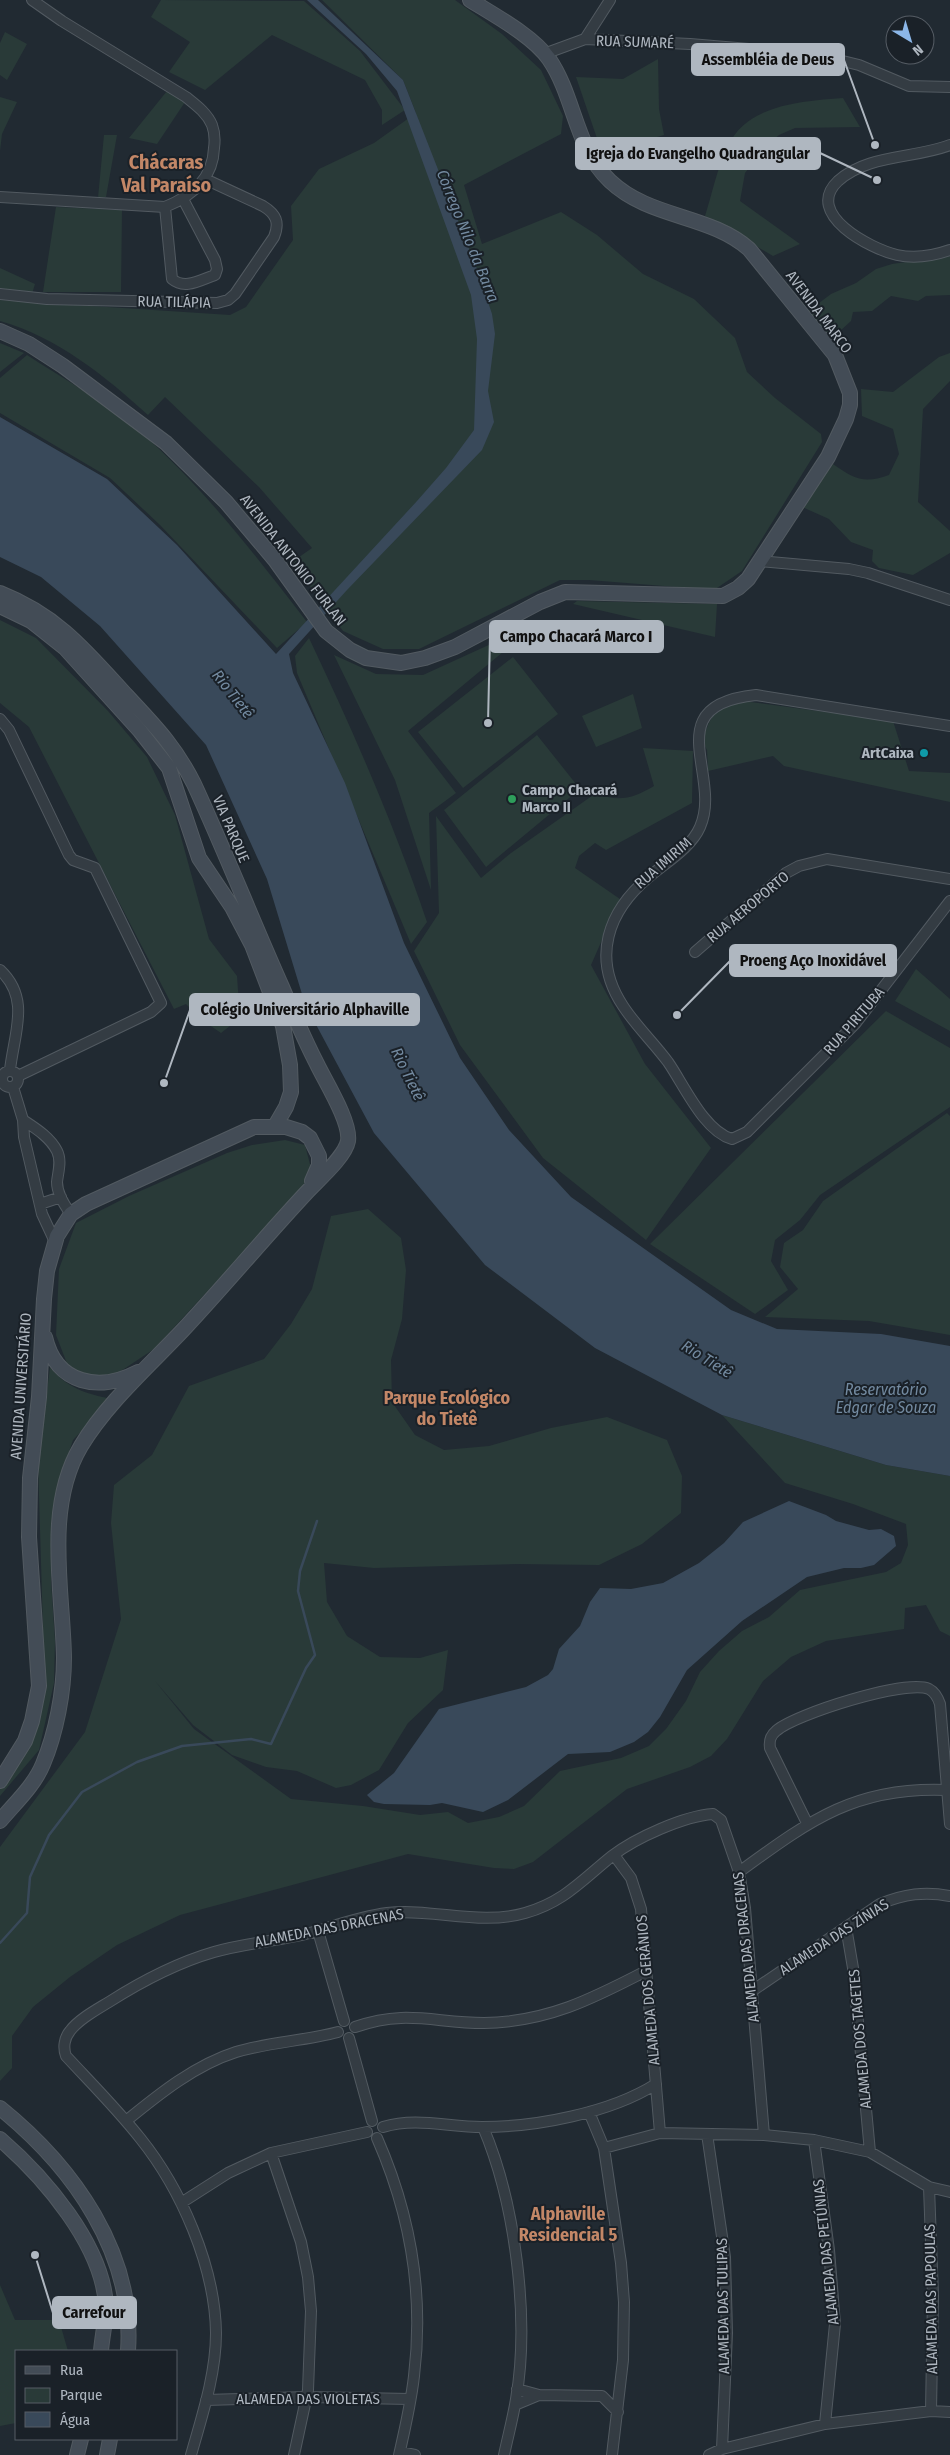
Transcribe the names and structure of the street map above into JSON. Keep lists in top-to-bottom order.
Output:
{
  "streets": {
    "main road": [
      "AVENIDA MARCO",
      "AVENIDA ANTONIO FURLAN",
      "VIA PARQUE",
      "AVENIDA UNIVERSITÁRIO"
    ],
    "street": [
      "RUA SUMARÉ",
      "RUA TILÁPIA",
      "RUA IMIRIM",
      "RUA AEROPORTO",
      "RUA PIRITUBA",
      "ALAMEDA DAS DRACENAS",
      "ALAMEDA DAS ZÍNIAS",
      "ALAMEDA DOS GERÂNIOS",
      "ALAMEDA DOS TAGETES",
      "ALAMEDA DAS PETÚNIAS",
      "ALAMEDA DAS PAPOULAS",
      "ALAMEDA DAS TULIPAS",
      "ALAMEDA DAS VIOLETAS"
    ]
  },
  "crossings": [
    ["AVENIDA MARCO", "AVENIDA ANTONIO FURLAN"],
    ["VIA PARQUE", "AVENIDA UNIVERSITÁRIO"],
    ["RUA IMIRIM", "RUA PIRITUBA"],
    ["ALAMEDA DAS DRACENAS", "ALAMEDA DAS ZÍNIAS"],
    ["ALAMEDA DAS DRACENAS", "ALAMEDA DOS GERÂNIOS"],
    ["ALAMEDA DAS ZÍNIAS", "ALAMEDA DOS TAGETES"]
  ],
  "districts": ["Chácaras Val Paraíso", "Parque Ecológico do Tietê", "Alphaville Residencial 5"],
  "water": ["Córrego Nilo da Barra", "Rio Tietê", "Reservatório Edgar de Souza"],
  "places": [
    "Assembléia de Deus",
    "Igreja do Evangelho Quadrangular",
    "Campo Chacará Marco I",
    "ArtCaixa",
    "Campo Chacará Marco II",
    "Proeng Aço Inoxidável",
    "Colégio Universitário Alphaville",
    "Carrefour"
  ],
  "legend": ["Rua", "Parque", "Água"],
  "north": "bottom right"
}
